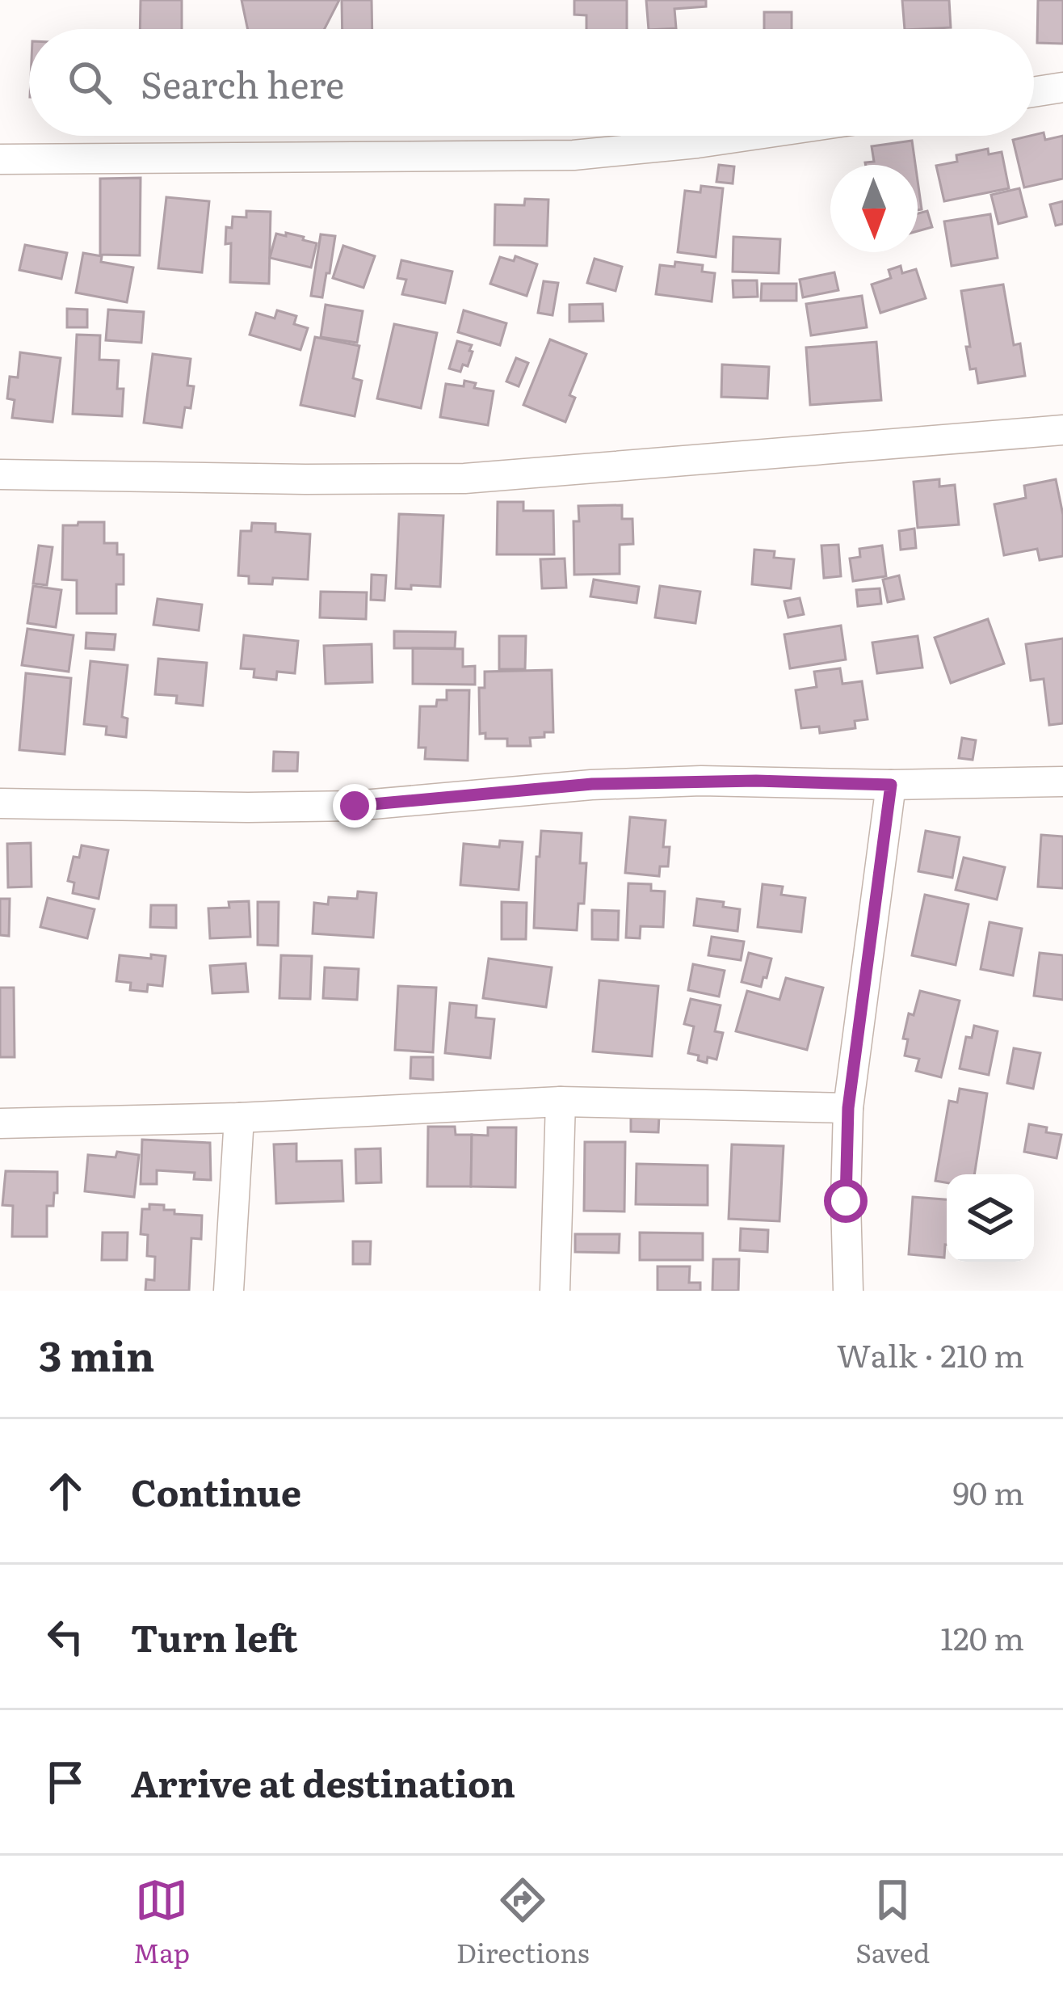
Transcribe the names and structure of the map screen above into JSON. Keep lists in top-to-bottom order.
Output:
{
  "north": "bottom",
  "page": {
    "search": "Search here",
    "heading": ["3 min", "Walk · 210 m"],
    "list": [
      ["Continue", "90 m"],
      ["Turn left", "120 m"],
      "Arrive at destination"
    ],
    "nav": ["Map", "Directions", "Saved"]
  }
}
